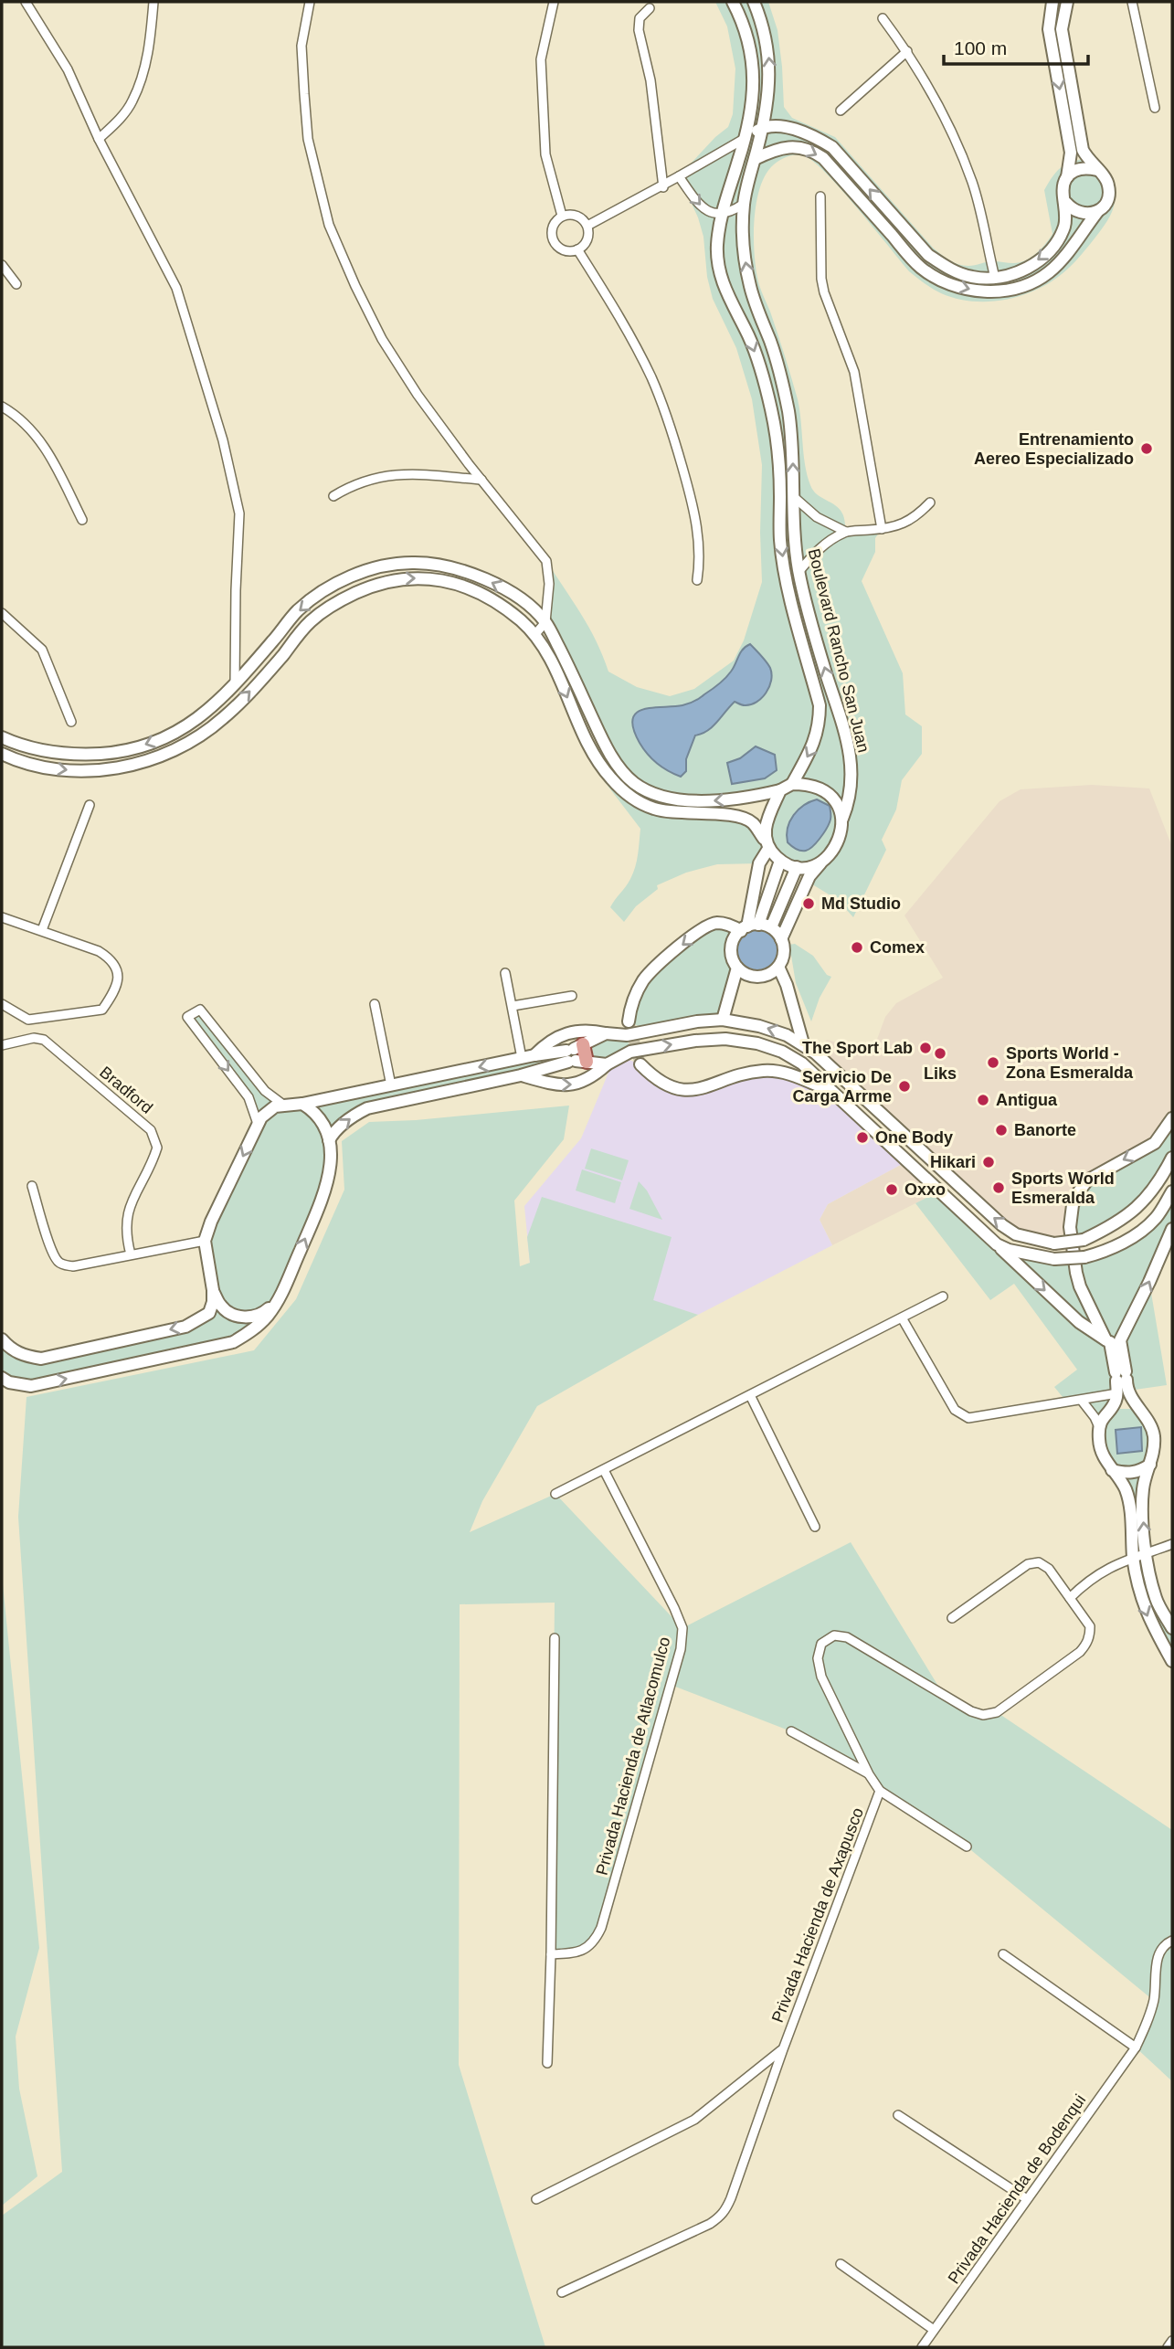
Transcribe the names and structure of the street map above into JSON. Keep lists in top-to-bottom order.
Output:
{
  "streets": {
    "street": [
      "Boulevard Rancho San Juan",
      "Bradford",
      "Privada Hacienda de Atlacomulco",
      "Privada Hacienda de Axapusco",
      "Privada Hacienda de Bodenqui"
    ]
  },
  "places": [
    "Entrenamiento Aereo Especializado",
    "Md Studio",
    "Comex",
    "The Sport Lab",
    "Liks",
    "Sports World - Zona Esmeralda",
    "Servicio De Carga Arrme",
    "Antigua",
    "Banorte",
    "One Body",
    "Hikari",
    "Sports World Esmeralda",
    "Oxxo"
  ],
  "scale_bar": "100 m"
}
